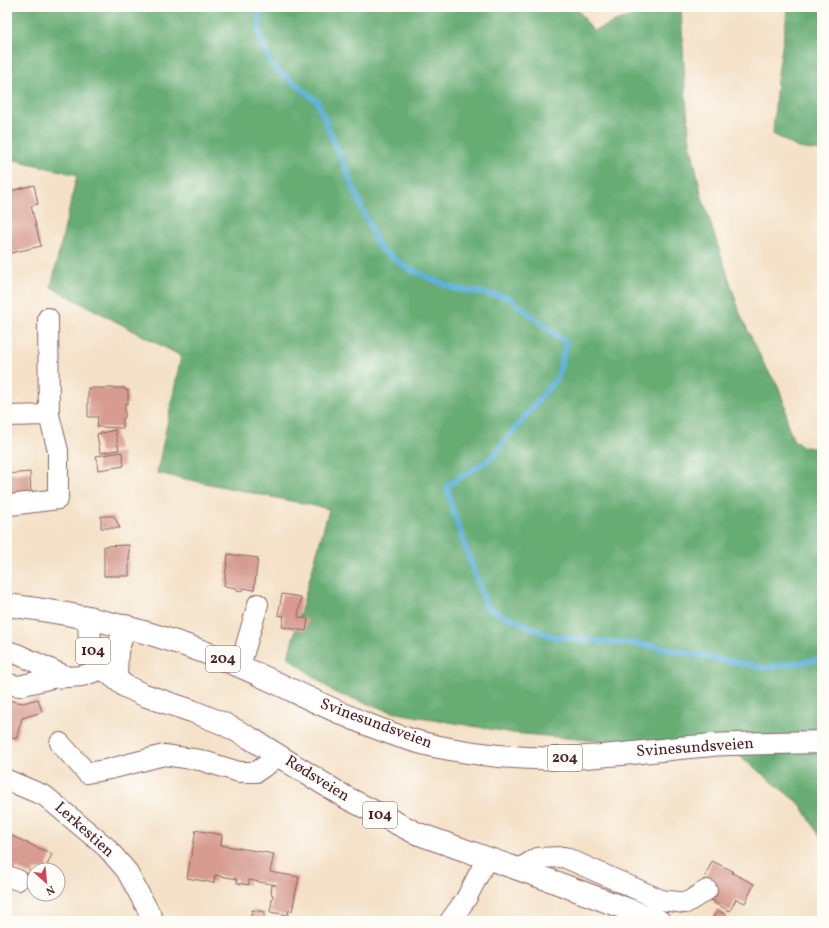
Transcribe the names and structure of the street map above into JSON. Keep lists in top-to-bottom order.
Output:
{
  "streets": {
    "main road": [
      "104",
      "204",
      "Svinesundsveien",
      "Rødsveien"
    ],
    "street": ["Lerkestien"]
  },
  "crossings": [
    ["104", "Svinesundsveien"],
    ["104", "Rødsveien"],
    ["204", "Svinesundsveien"],
    ["204", "Rødsveien"],
    ["Svinesundsveien", "Rødsveien"]
  ],
  "north": "bottom right"
}
